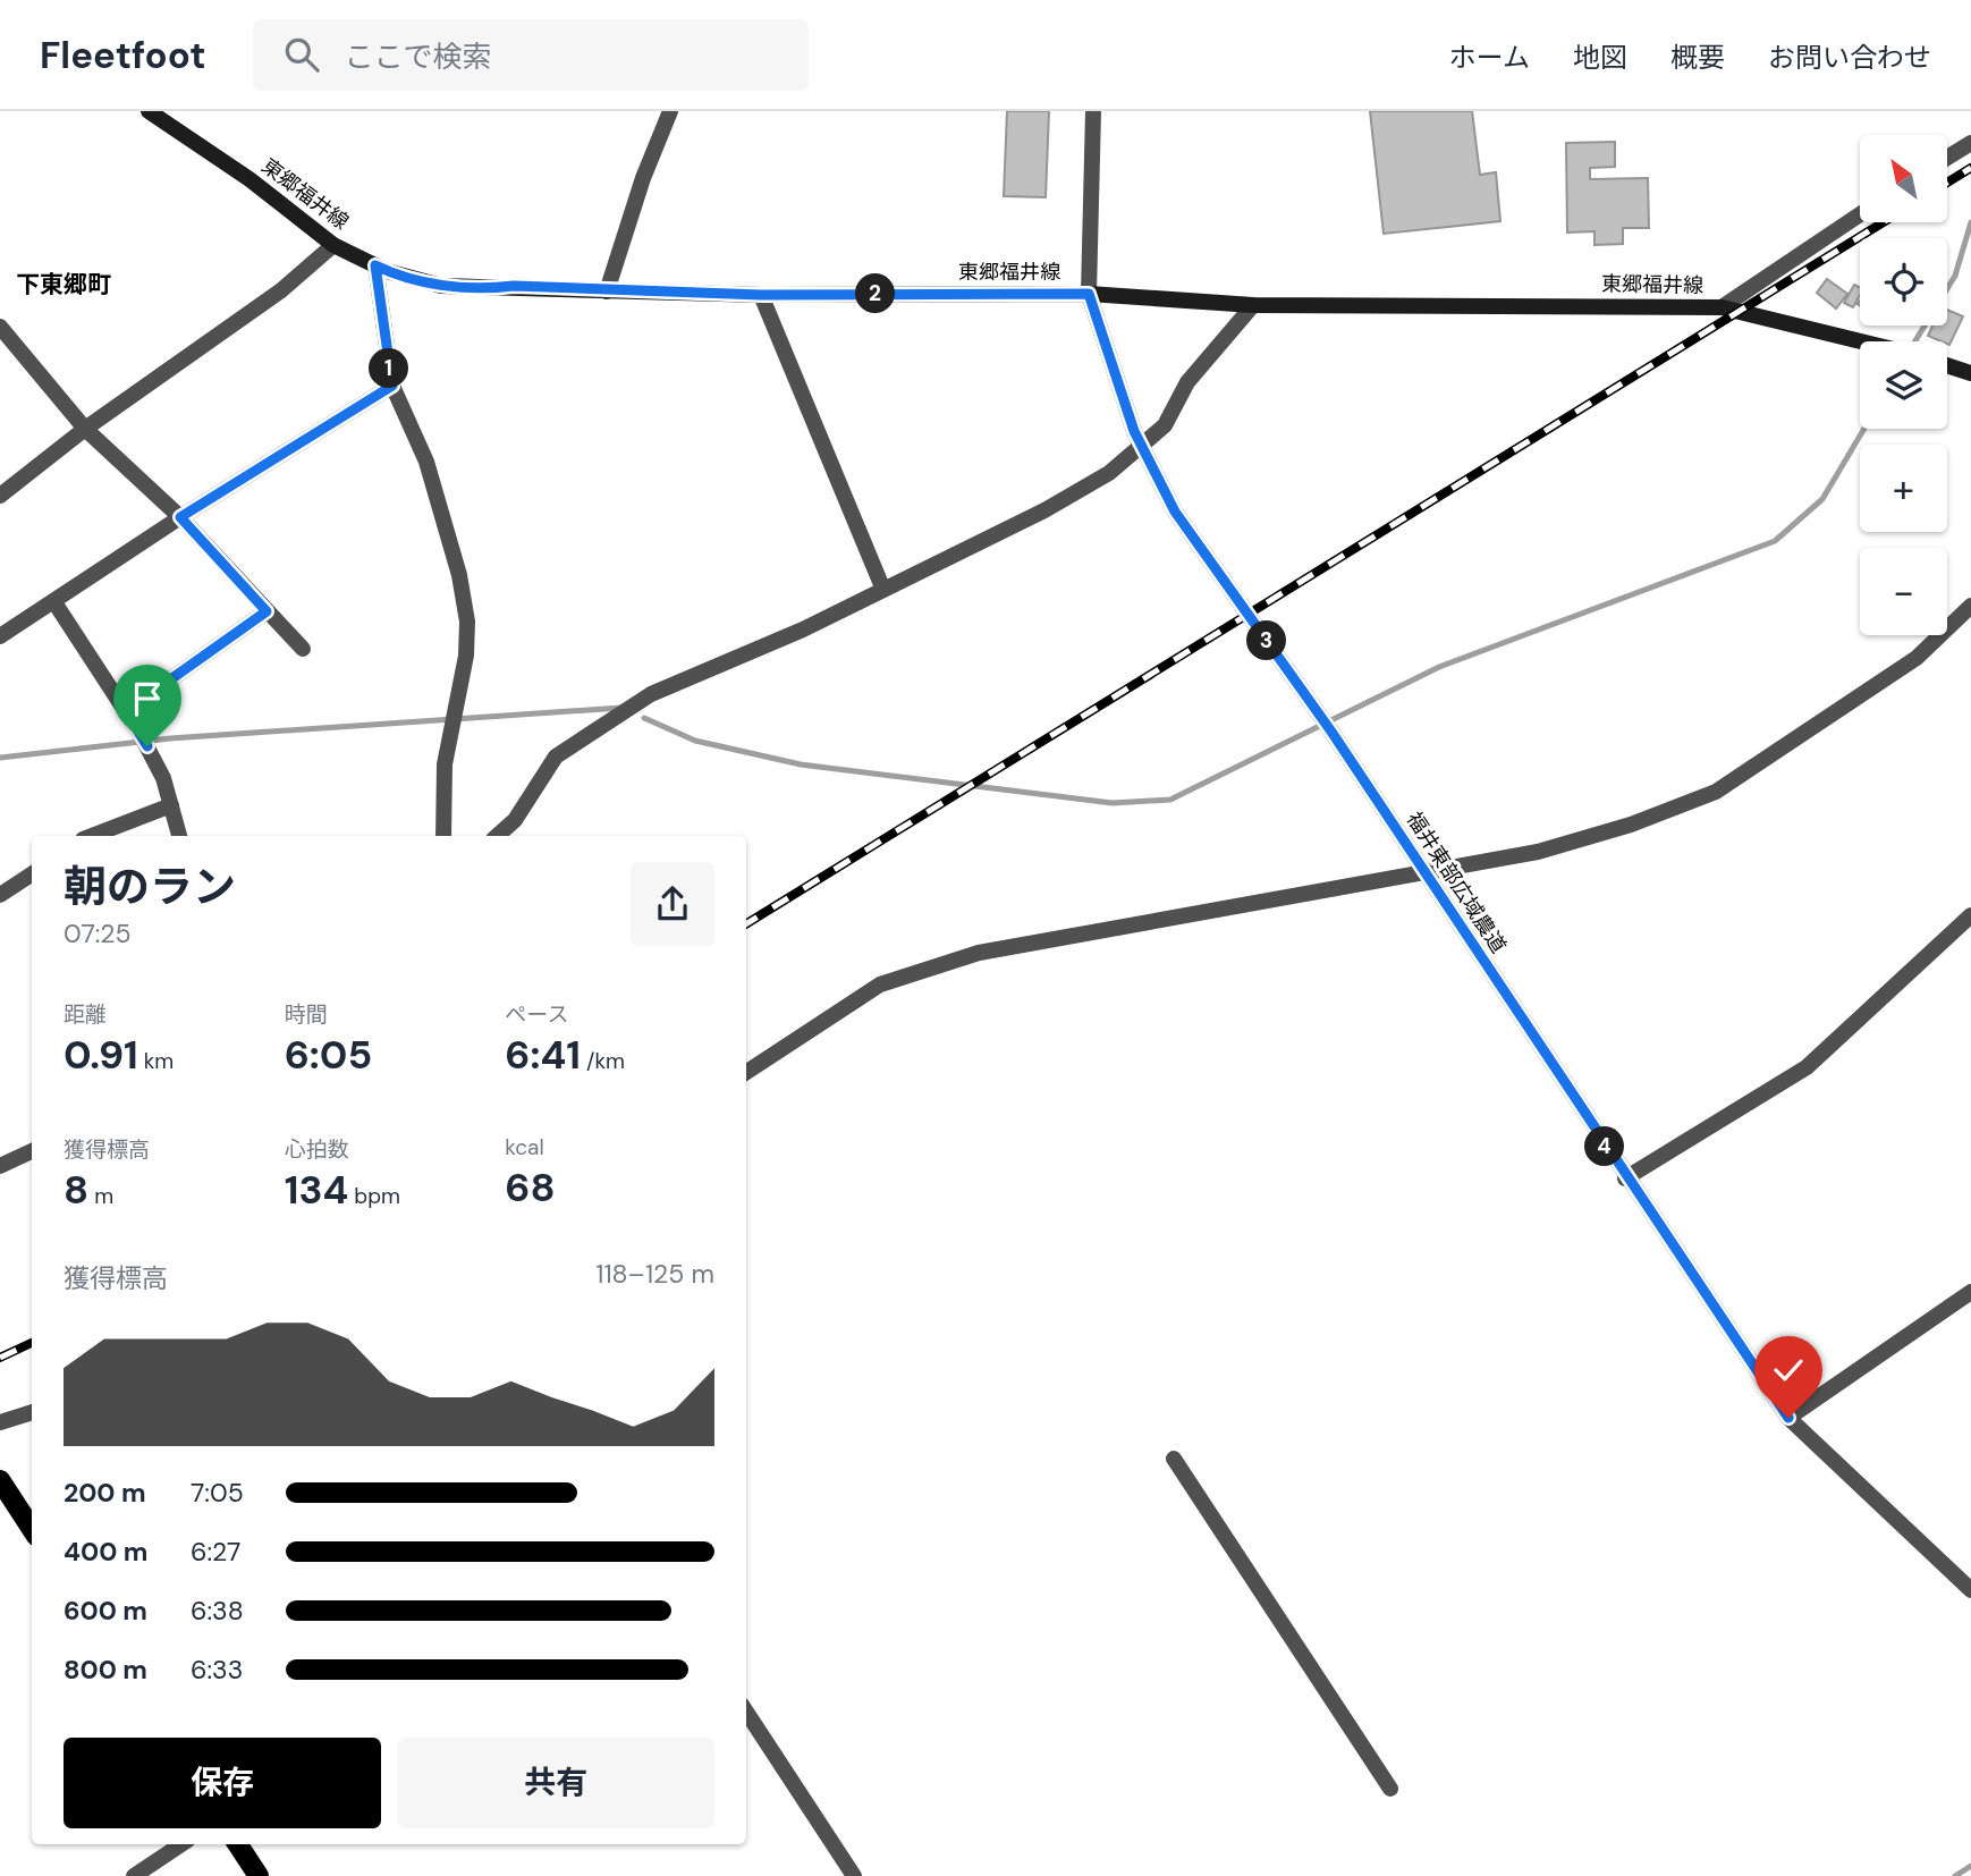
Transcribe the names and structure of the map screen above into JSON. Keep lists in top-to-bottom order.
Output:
{
  "streets": {
    "main road": ["東郷福井線"],
    "street": ["福井東部広域農道"]
  },
  "crossings": [
    ["東郷福井線", "福井東部広域農道"]
  ],
  "districts": ["下東郷町"],
  "north": "top left",
  "page": {
    "header": "Fleetfoot",
    "search": "ここで検索",
    "nav": [
      "ホーム",
      "地図",
      "概要",
      "お問い合わせ"
    ],
    "map_buttons": ["+", "−"],
    "pins": [
      "2",
      "1",
      "3",
      "4"
    ],
    "heading": ["朝のラン", "07:25"],
    "stats": [
      ["距離", "0.91 km"],
      ["時間", "6:05"],
      ["ペース", "6:41 /km"],
      ["獲得標高", "8 m"],
      ["心拍数", "134 bpm"],
      ["kcal", "68"]
    ],
    "chart": ["獲得標高", "118–125 m"],
    "list": [
      {
        "name": "200 m",
        "note": "7:05"
      },
      {
        "name": "400 m",
        "note": "6:27"
      },
      {
        "name": "600 m",
        "note": "6:38"
      },
      {
        "name": "800 m",
        "note": "6:33"
      }
    ],
    "buttons": ["保存", "共有"]
  }
}
